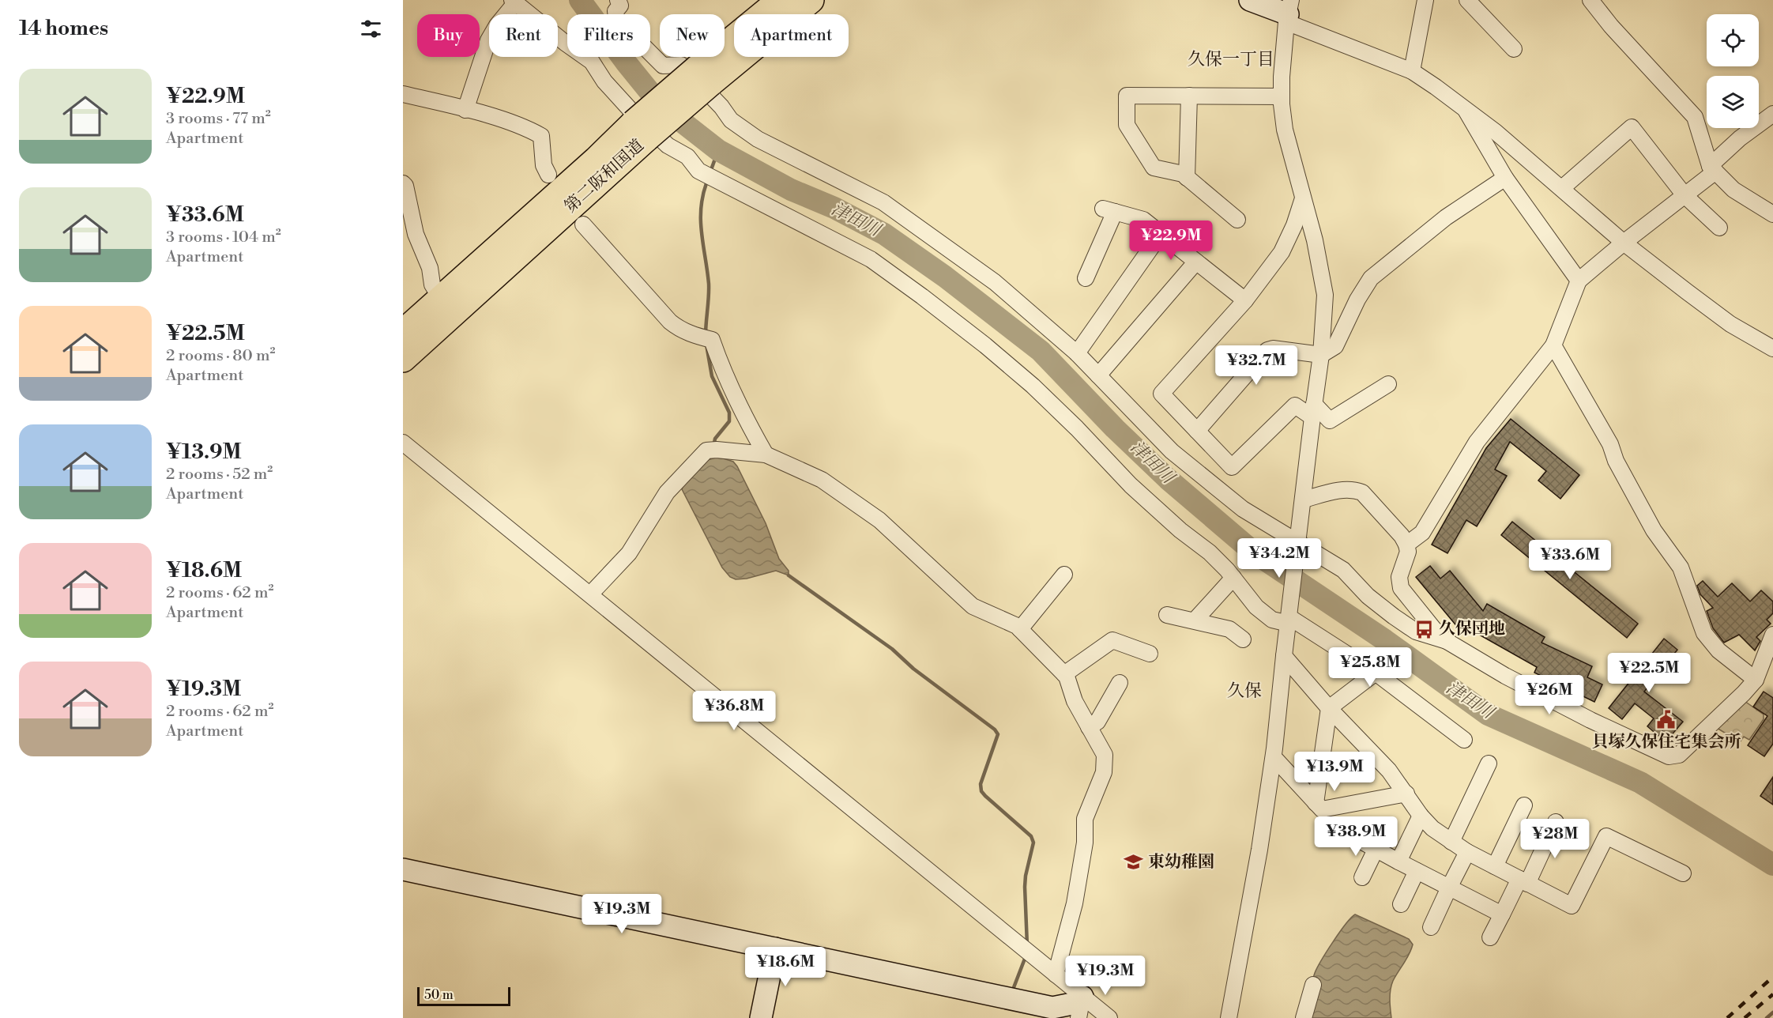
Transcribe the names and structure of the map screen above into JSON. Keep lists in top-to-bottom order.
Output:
{
  "streets": {
    "highway": ["第二阪和国道"]
  },
  "districts": ["久保一丁目", "久保"],
  "water": ["津田川"],
  "places": {
    "bus stop": ["久保団地"],
    "public building": ["貝塚久保住宅集会所"],
    "school or university": ["東幼稚園"]
  },
  "scale_bar": "50 m",
  "page": {
    "heading": "14 homes",
    "chip": [
      "Buy",
      "Rent",
      "Filters",
      "New",
      "Apartment"
    ],
    "list": [
      {
        "name": "¥22.9M",
        "note": "3 rooms · 77 m² · Apartment"
      },
      {
        "name": "¥33.6M",
        "note": "3 rooms · 104 m² · Apartment"
      },
      {
        "name": "¥22.5M",
        "note": "2 rooms · 80 m² · Apartment"
      },
      {
        "name": "¥13.9M",
        "note": "2 rooms · 52 m² · Apartment"
      },
      {
        "name": "¥18.6M",
        "note": "2 rooms · 62 m² · Apartment"
      },
      {
        "name": "¥19.3M",
        "note": "2 rooms · 62 m² · Apartment"
      }
    ],
    "price": [
      "¥22.9M",
      "¥32.7M",
      "¥34.2M",
      "¥33.6M",
      "¥25.8M",
      "¥22.5M",
      "¥26M",
      "¥36.8M",
      "¥13.9M",
      "¥38.9M",
      "¥28M",
      "¥19.3M",
      "¥18.6M",
      "¥19.3M"
    ],
    "scale": "50 m"
  }
}
